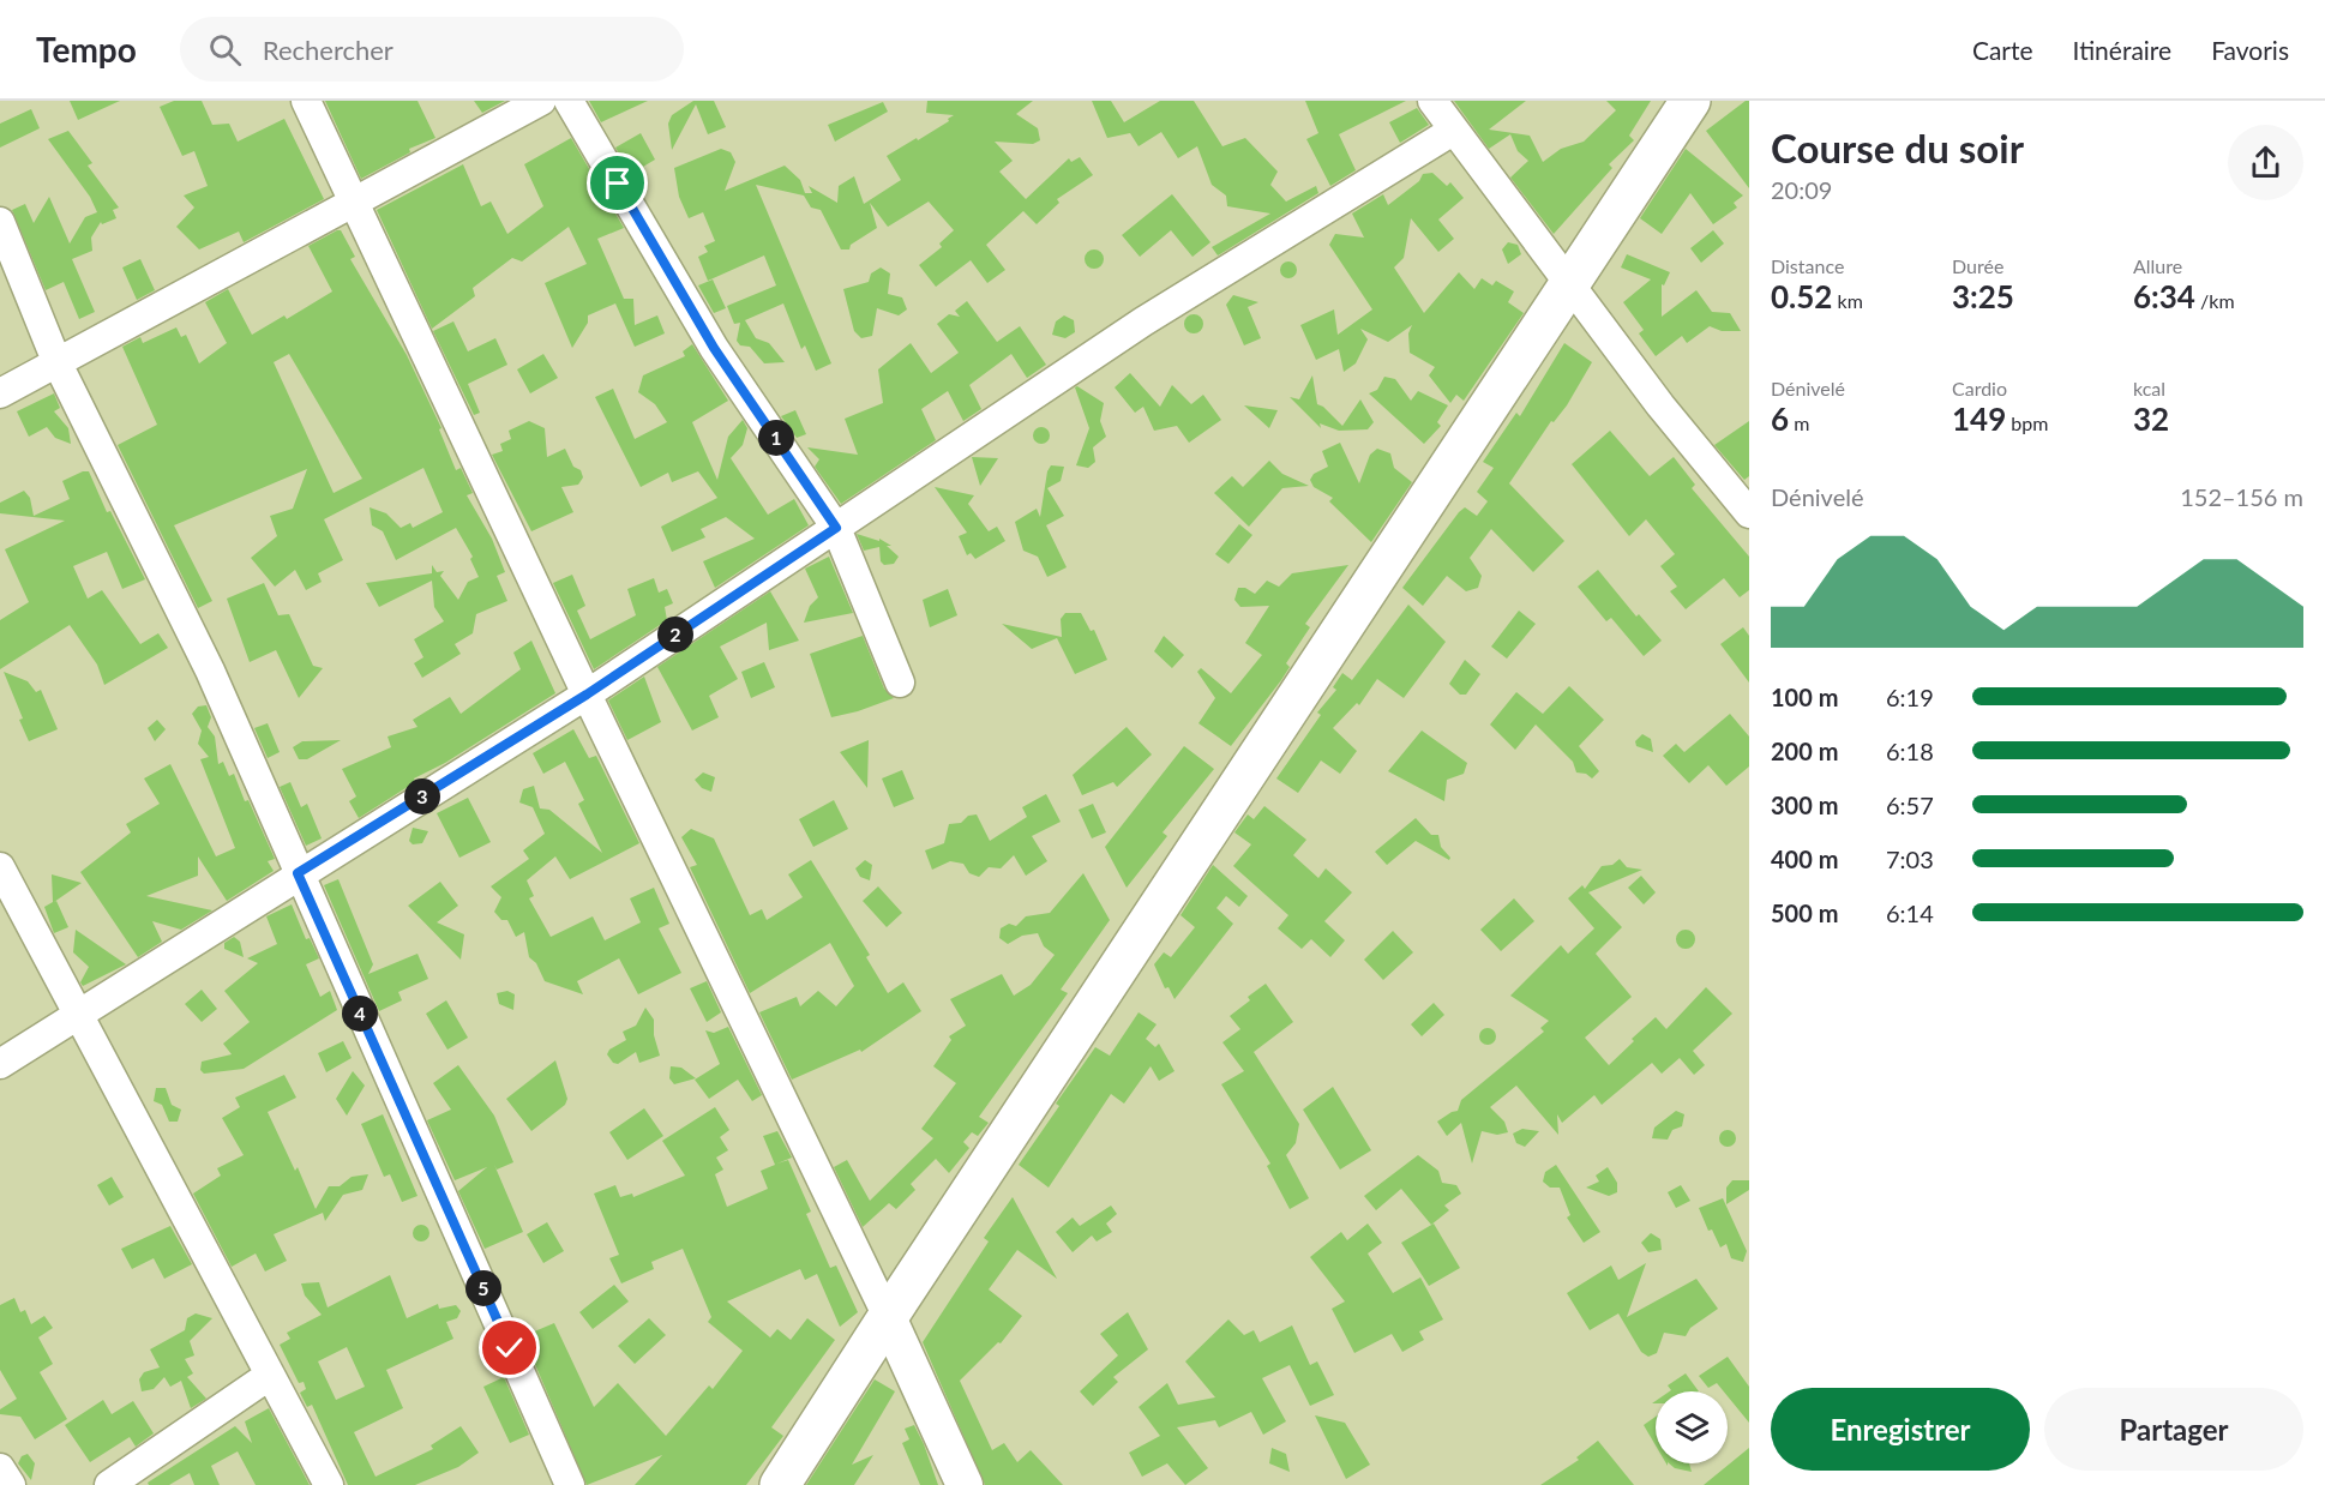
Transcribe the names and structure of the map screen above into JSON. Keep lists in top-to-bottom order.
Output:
{
  "page": {
    "header": "Tempo",
    "search": "Rechercher",
    "nav": ["Carte", "Itinéraire", "Favoris"],
    "heading": ["Course du soir", "20:09"],
    "stats": [
      ["Distance", "0.52 km"],
      ["Durée", "3:25"],
      ["Allure", "6:34 /km"],
      ["Dénivelé", "6 m"],
      ["Cardio", "149 bpm"],
      ["kcal", "32"]
    ],
    "pins": [
      "1",
      "2",
      "3",
      "4",
      "5"
    ],
    "chart": ["Dénivelé", "152–156 m"],
    "list": [
      {
        "name": "100 m",
        "note": "6:19"
      },
      {
        "name": "200 m",
        "note": "6:18"
      },
      {
        "name": "300 m",
        "note": "6:57"
      },
      {
        "name": "400 m",
        "note": "7:03"
      },
      {
        "name": "500 m",
        "note": "6:14"
      }
    ],
    "buttons": ["Enregistrer", "Partager"]
  }
}
